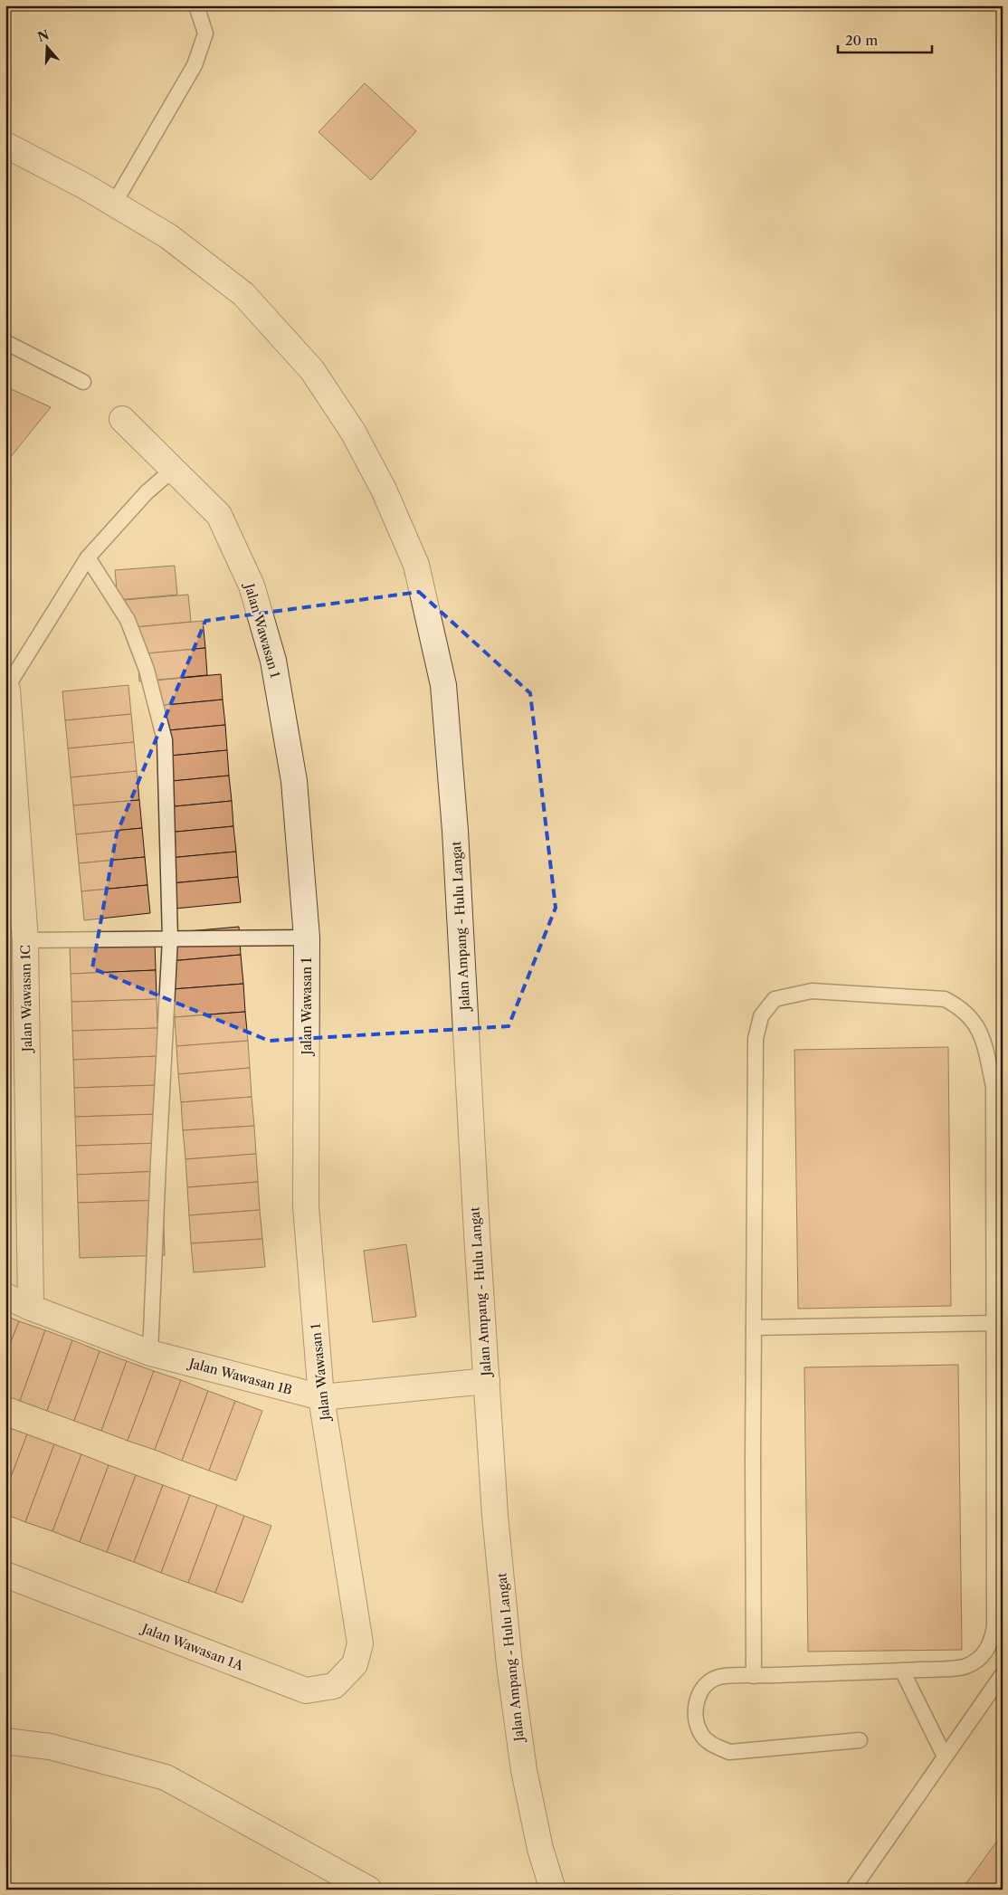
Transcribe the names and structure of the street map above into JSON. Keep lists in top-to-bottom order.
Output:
{
  "streets": {
    "street": [
      "Jalan Wawasan 1",
      "Jalan Ampang - Hulu Langat",
      "Jalan Wawasan 1C",
      "Jalan Wawasan 1B",
      "Jalan Wawasan 1A"
    ]
  },
  "crossings": [
    ["Jalan Wawasan 1", "Jalan Wawasan 1B"],
    ["Jalan Wawasan 1", "Jalan Wawasan 1A"],
    ["Jalan Ampang - Hulu Langat", "Jalan Wawasan 1B"],
    ["Jalan Wawasan 1C", "Jalan Wawasan 1B"]
  ],
  "scale_bar": "20 m",
  "north": "top"
}
